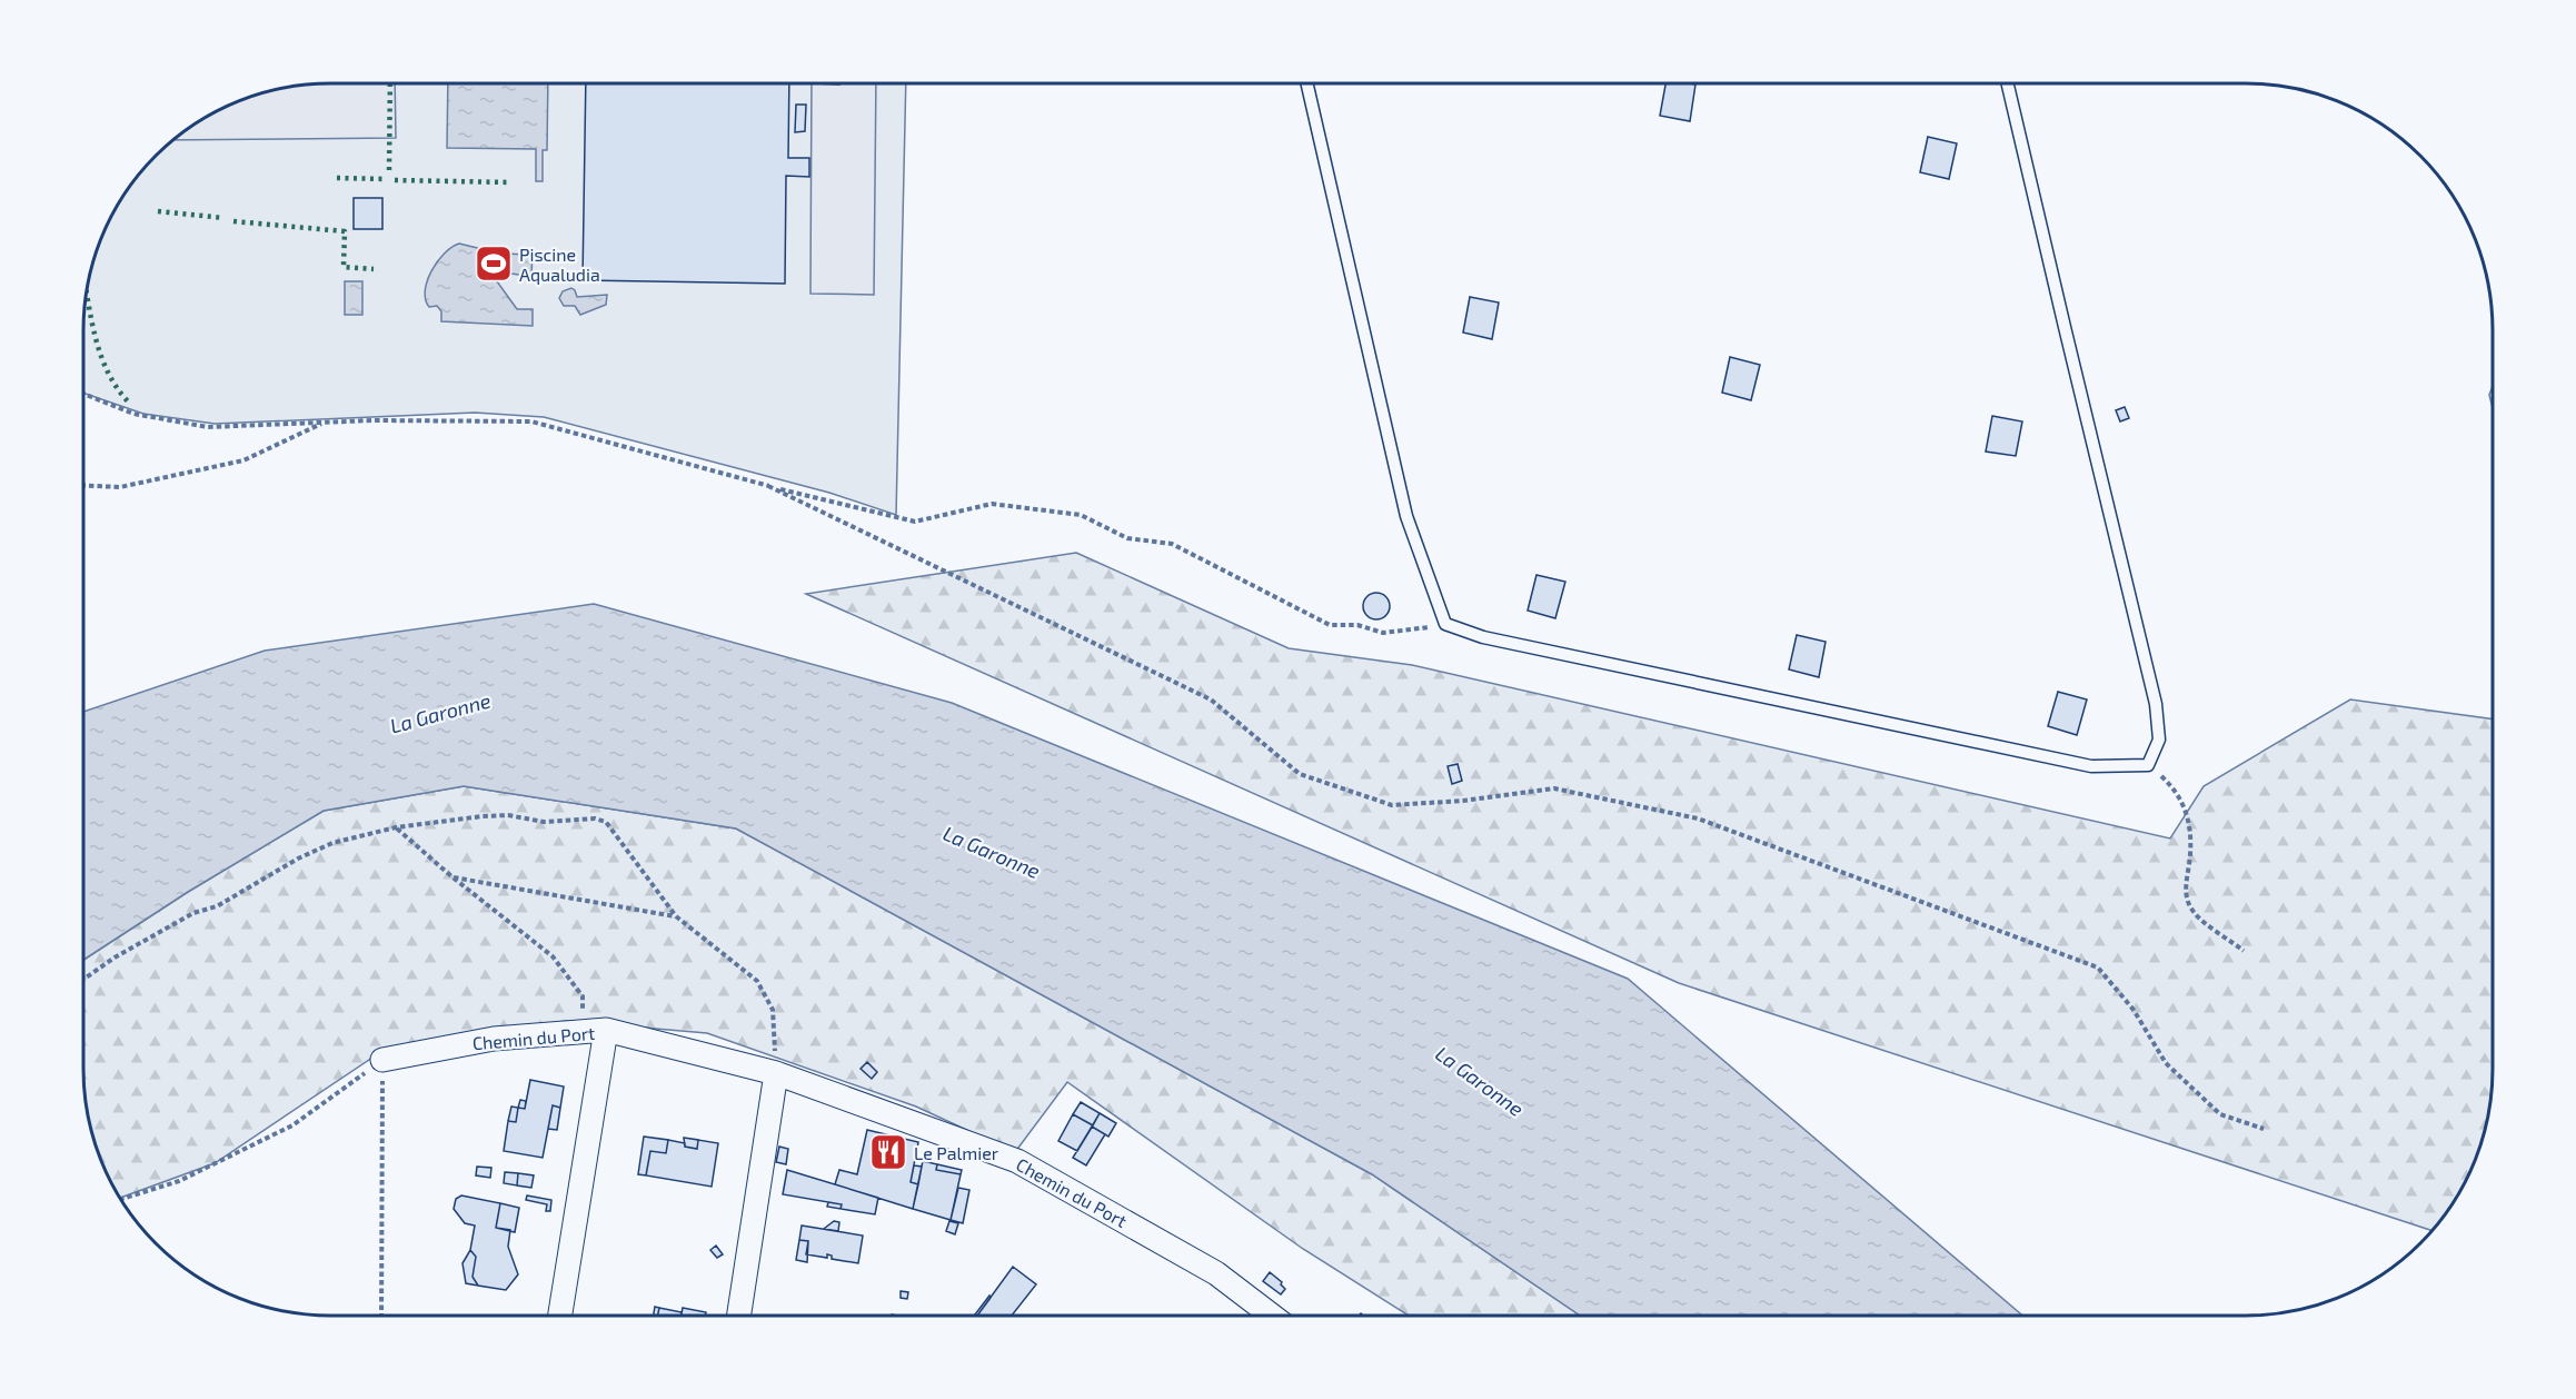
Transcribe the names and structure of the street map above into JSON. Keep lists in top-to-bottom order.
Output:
{
  "streets": {
    "street": ["Chemin du Port"]
  },
  "water": ["La Garonne"],
  "places": {
    "sports": ["Piscine Aqualudia"],
    "restaurant": ["Le Palmier"]
  }
}
